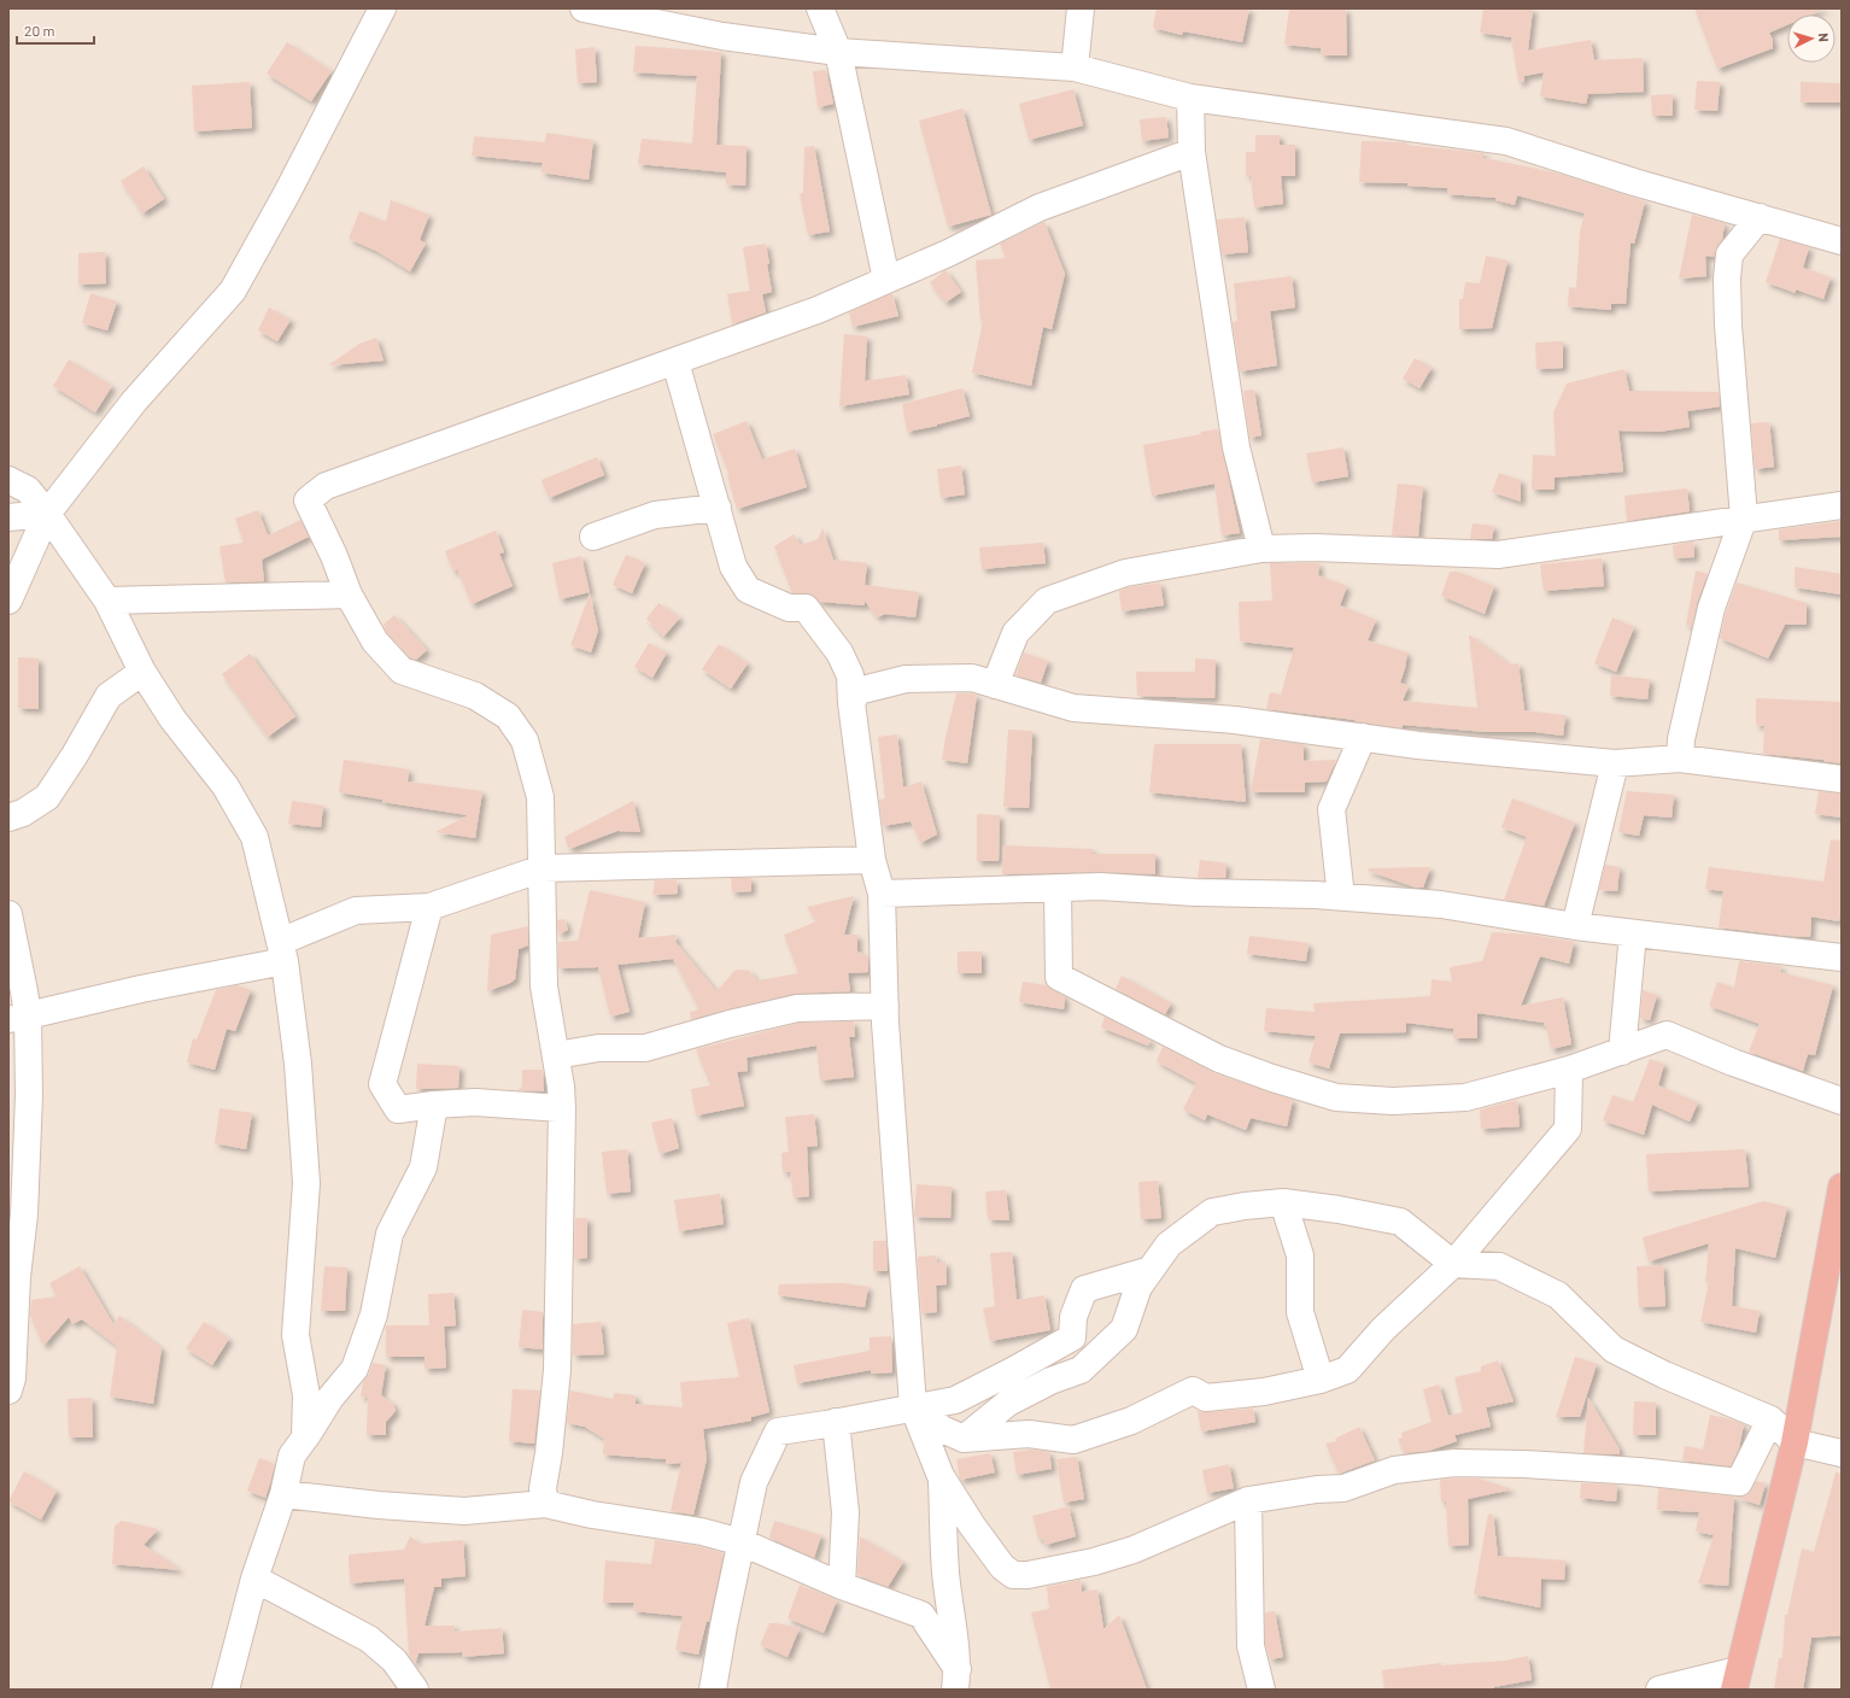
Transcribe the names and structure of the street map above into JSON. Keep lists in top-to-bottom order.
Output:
{
  "scale_bar": "20 m",
  "north": "right"
}
